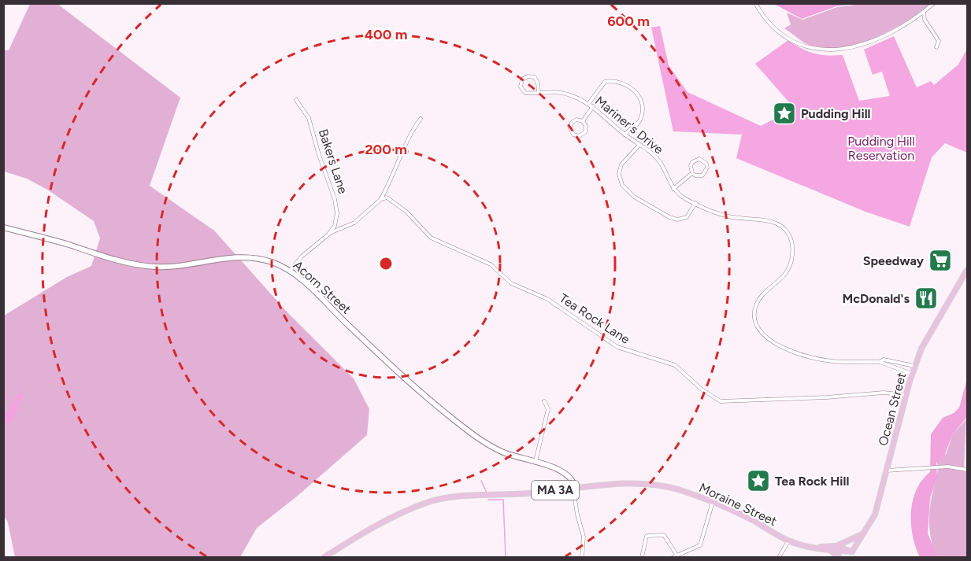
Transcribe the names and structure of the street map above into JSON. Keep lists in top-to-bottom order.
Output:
{
  "streets": {
    "main road": [
      "Acorn Street",
      "Ocean Street",
      "MA 3A",
      "Moraine Street"
    ],
    "street": ["Mariner's Drive", "Bakers Lane", "Tea Rock Lane"]
  },
  "crossings": [
    ["Acorn Street", "Moraine Street"],
    ["Tea Rock Lane", "Ocean Street"],
    ["Ocean Street", "MA 3A"],
    ["Ocean Street", "Moraine Street"],
    ["MA 3A", "Moraine Street"]
  ],
  "parks": ["Pudding Hill Reservation"],
  "places": {
    "place": ["Pudding Hill", "Tea Rock Hill"],
    "supermarket": ["Speedway"],
    "restaurant": ["McDonald's"]
  },
  "rings": ["600 m", "400 m", "200 m"]
}
